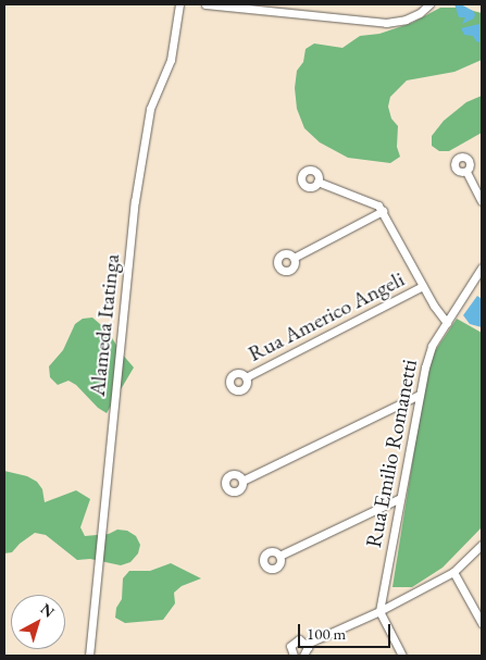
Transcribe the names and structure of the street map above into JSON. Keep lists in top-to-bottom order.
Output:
{
  "streets": {
    "street": ["Rua Americo Angeli", "Alameda Itatinga", "Rua Emilio Romanetti"]
  },
  "scale_bar": "100 m",
  "north": "top right"
}
